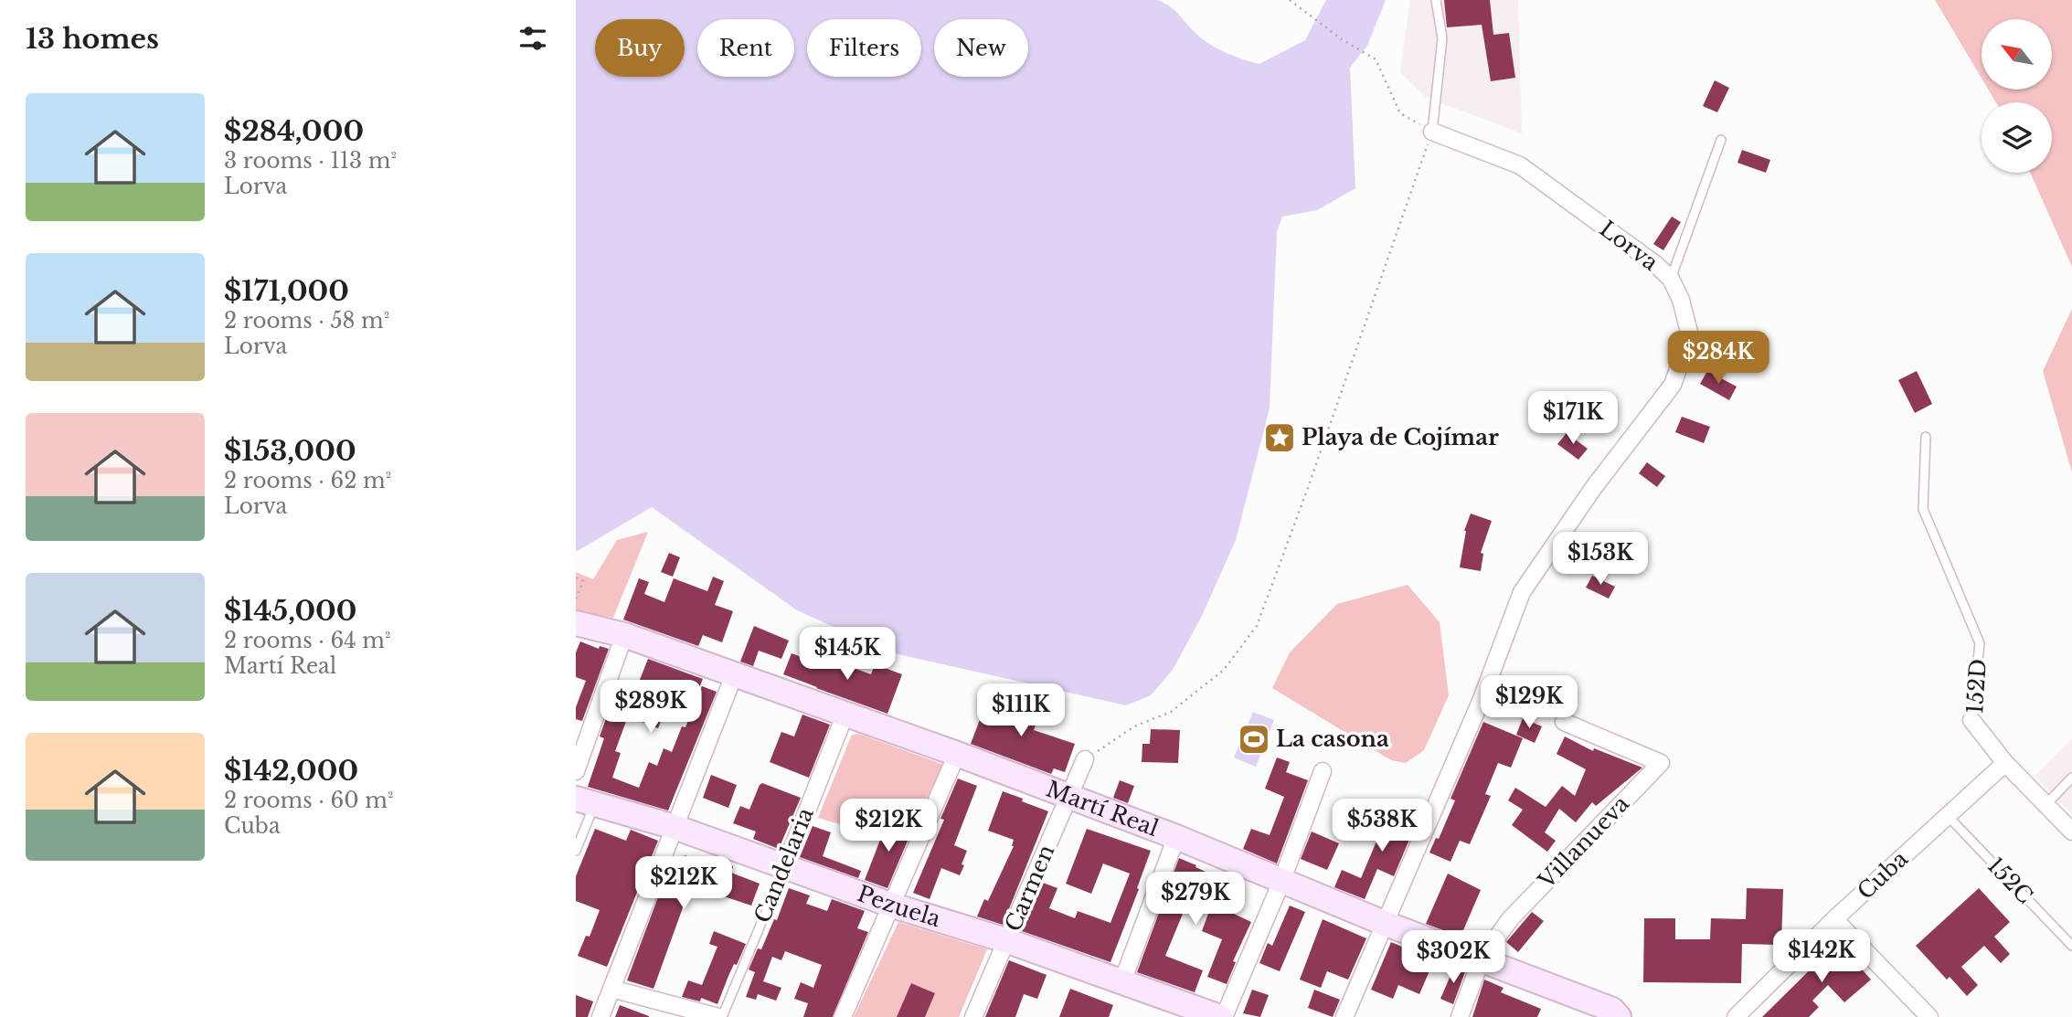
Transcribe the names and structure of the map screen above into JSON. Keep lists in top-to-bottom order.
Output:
{
  "streets": {
    "main road": ["Martí Real", "Pezuela"],
    "street": [
      "Lorva",
      "152D",
      "Villanueva",
      "Candelaria",
      "Cuba",
      "Carmen"
    ],
    "lane": ["152C"]
  },
  "crossings": [
    ["Lorva", "Martí Real"],
    ["152D", "Cuba"],
    ["Martí Real", "Villanueva"],
    ["Martí Real", "Candelaria"],
    ["Martí Real", "Carmen"],
    ["Candelaria", "Pezuela"],
    ["Cuba", "152C"],
    ["Carmen", "Pezuela"]
  ],
  "places": {
    "place": ["Playa de Cojímar"],
    "sports": ["La casona"]
  },
  "north": "top left",
  "page": {
    "heading": "13 homes",
    "chip": [
      "Buy",
      "Rent",
      "Filters",
      "New"
    ],
    "list": [
      {
        "name": "$284,000",
        "note": "3 rooms · 113 m² · Lorva"
      },
      {
        "name": "$171,000",
        "note": "2 rooms · 58 m² · Lorva"
      },
      {
        "name": "$153,000",
        "note": "2 rooms · 62 m² · Lorva"
      },
      {
        "name": "$145,000",
        "note": "2 rooms · 64 m² · Martí Real"
      },
      {
        "name": "$142,000",
        "note": "2 rooms · 60 m² · Cuba"
      }
    ],
    "price": [
      "$284K",
      "$171K",
      "$153K",
      "$145K",
      "$129K",
      "$289K",
      "$111K",
      "$212K",
      "$538K",
      "$212K",
      "$279K",
      "$142K",
      "$302K"
    ]
  }
}
